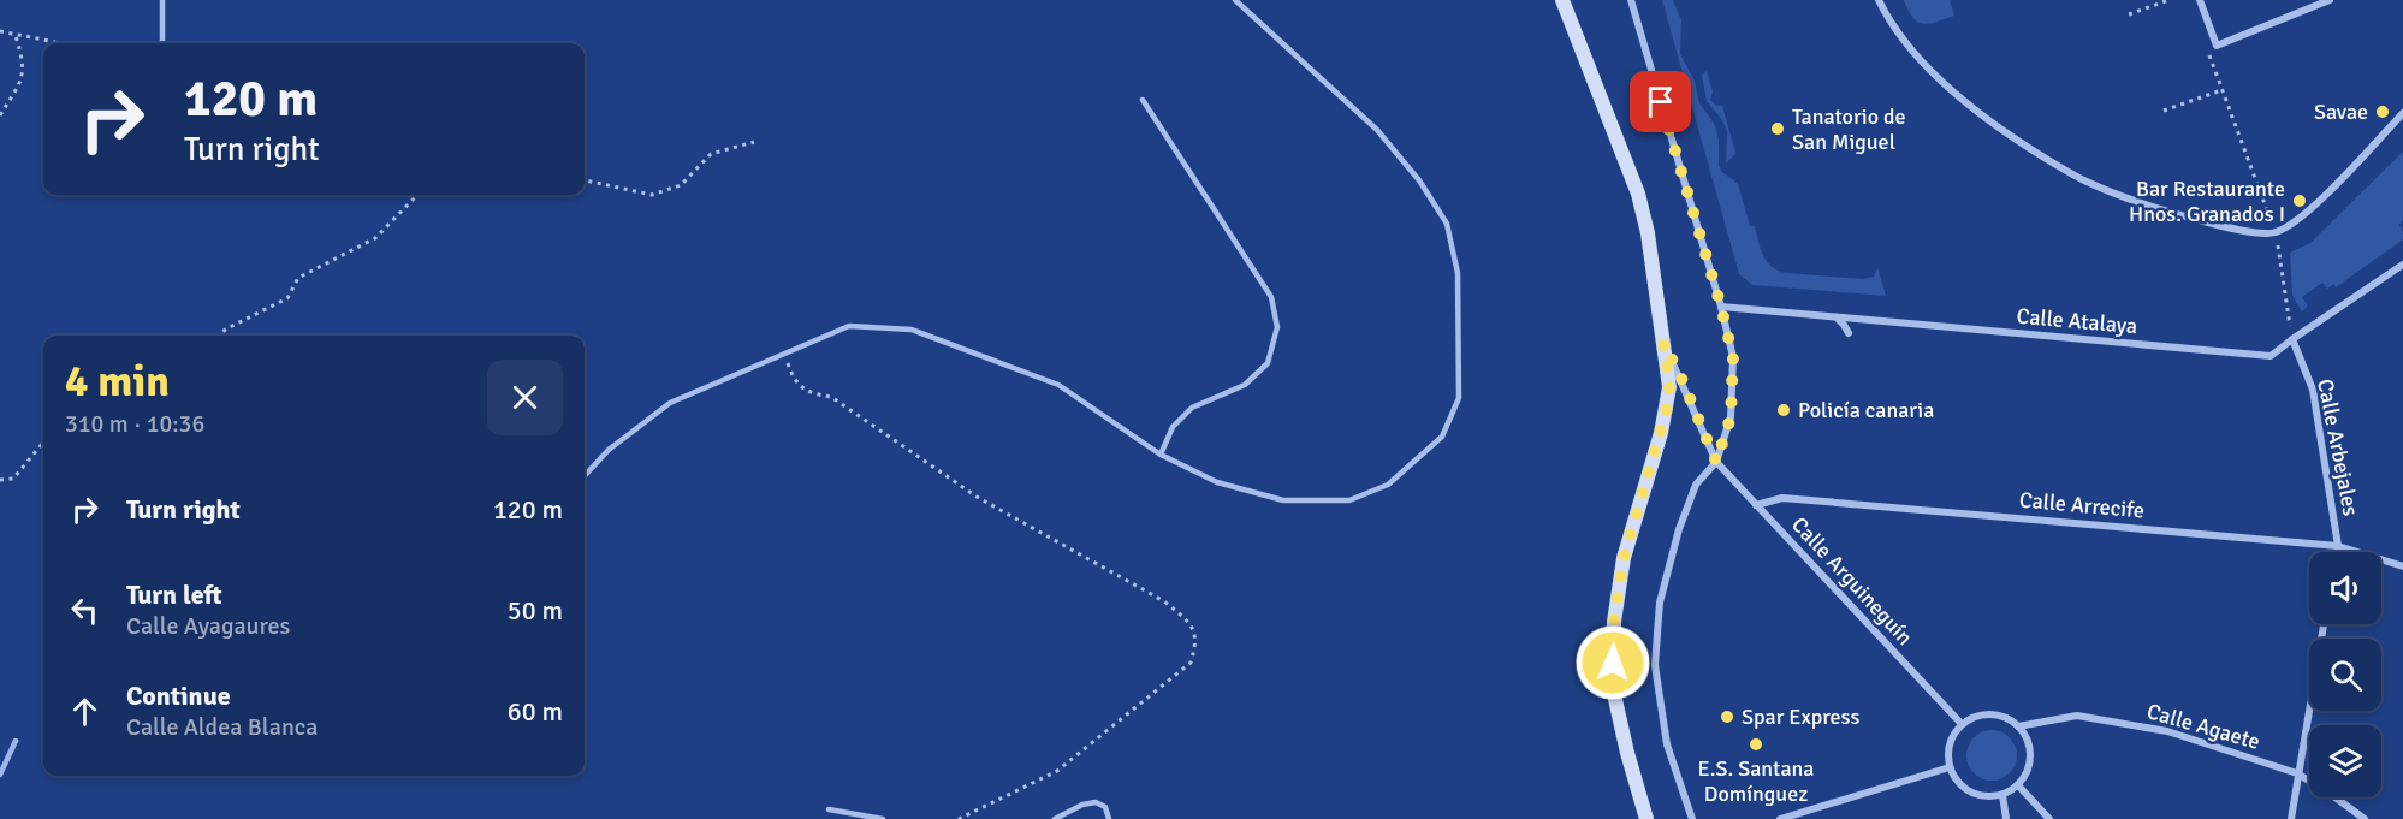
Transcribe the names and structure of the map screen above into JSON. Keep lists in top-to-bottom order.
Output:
{
  "streets": {
    "street": [
      "Calle Atalaya",
      "Calle Arbejales",
      "Calle Arrecife",
      "Calle Arguineguín",
      "Calle Agaete"
    ]
  },
  "crossings": [
    ["Calle Atalaya", "Calle Arbejales"],
    ["Calle Arbejales", "Calle Arrecife"],
    ["Calle Arrecife", "Calle Arguineguín"],
    ["Calle Arguineguín", "Calle Agaete"]
  ],
  "places": [
    "Savae",
    "Tanatorio de San Miguel",
    "Bar Restaurante Hnos. Granados I",
    "Policía canaria",
    "Spar Express",
    "E.S. Santana Domínguez"
  ],
  "page": {
    "turn": ["120 m", "Turn right"],
    "heading": ["4 min", "310 m · 10:36"],
    "list": [
      {
        "name": "Turn right",
        "value": "120 m"
      },
      {
        "name": "Turn left",
        "note": "Calle Ayagaures",
        "value": "50 m"
      },
      {
        "name": "Continue",
        "note": "Calle Aldea Blanca",
        "value": "60 m"
      }
    ]
  }
}
